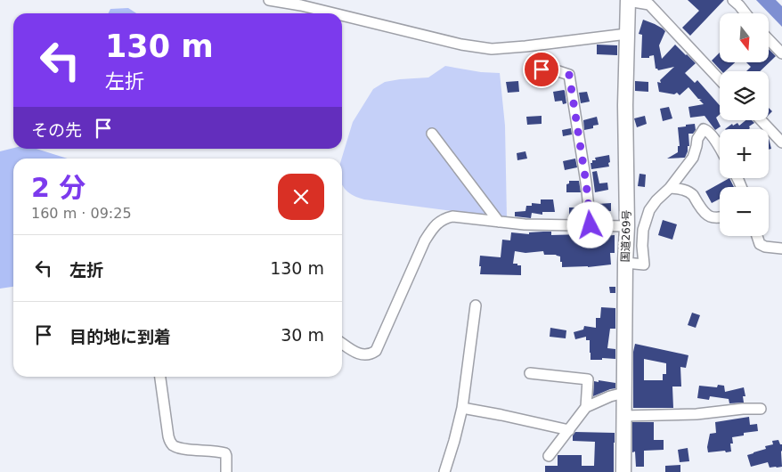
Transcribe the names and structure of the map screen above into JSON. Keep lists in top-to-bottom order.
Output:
{
  "streets": {
    "highway": ["国道269号"]
  },
  "north": "bottom",
  "page": {
    "map_buttons": ["+", "−"],
    "turn": ["130 m", "左折"],
    "then": "その先",
    "heading": ["2 分", "160 m · 09:25"],
    "list": [
      {
        "name": "左折",
        "value": "130 m"
      },
      {
        "name": "目的地に到着",
        "value": "30 m"
      }
    ]
  }
}
